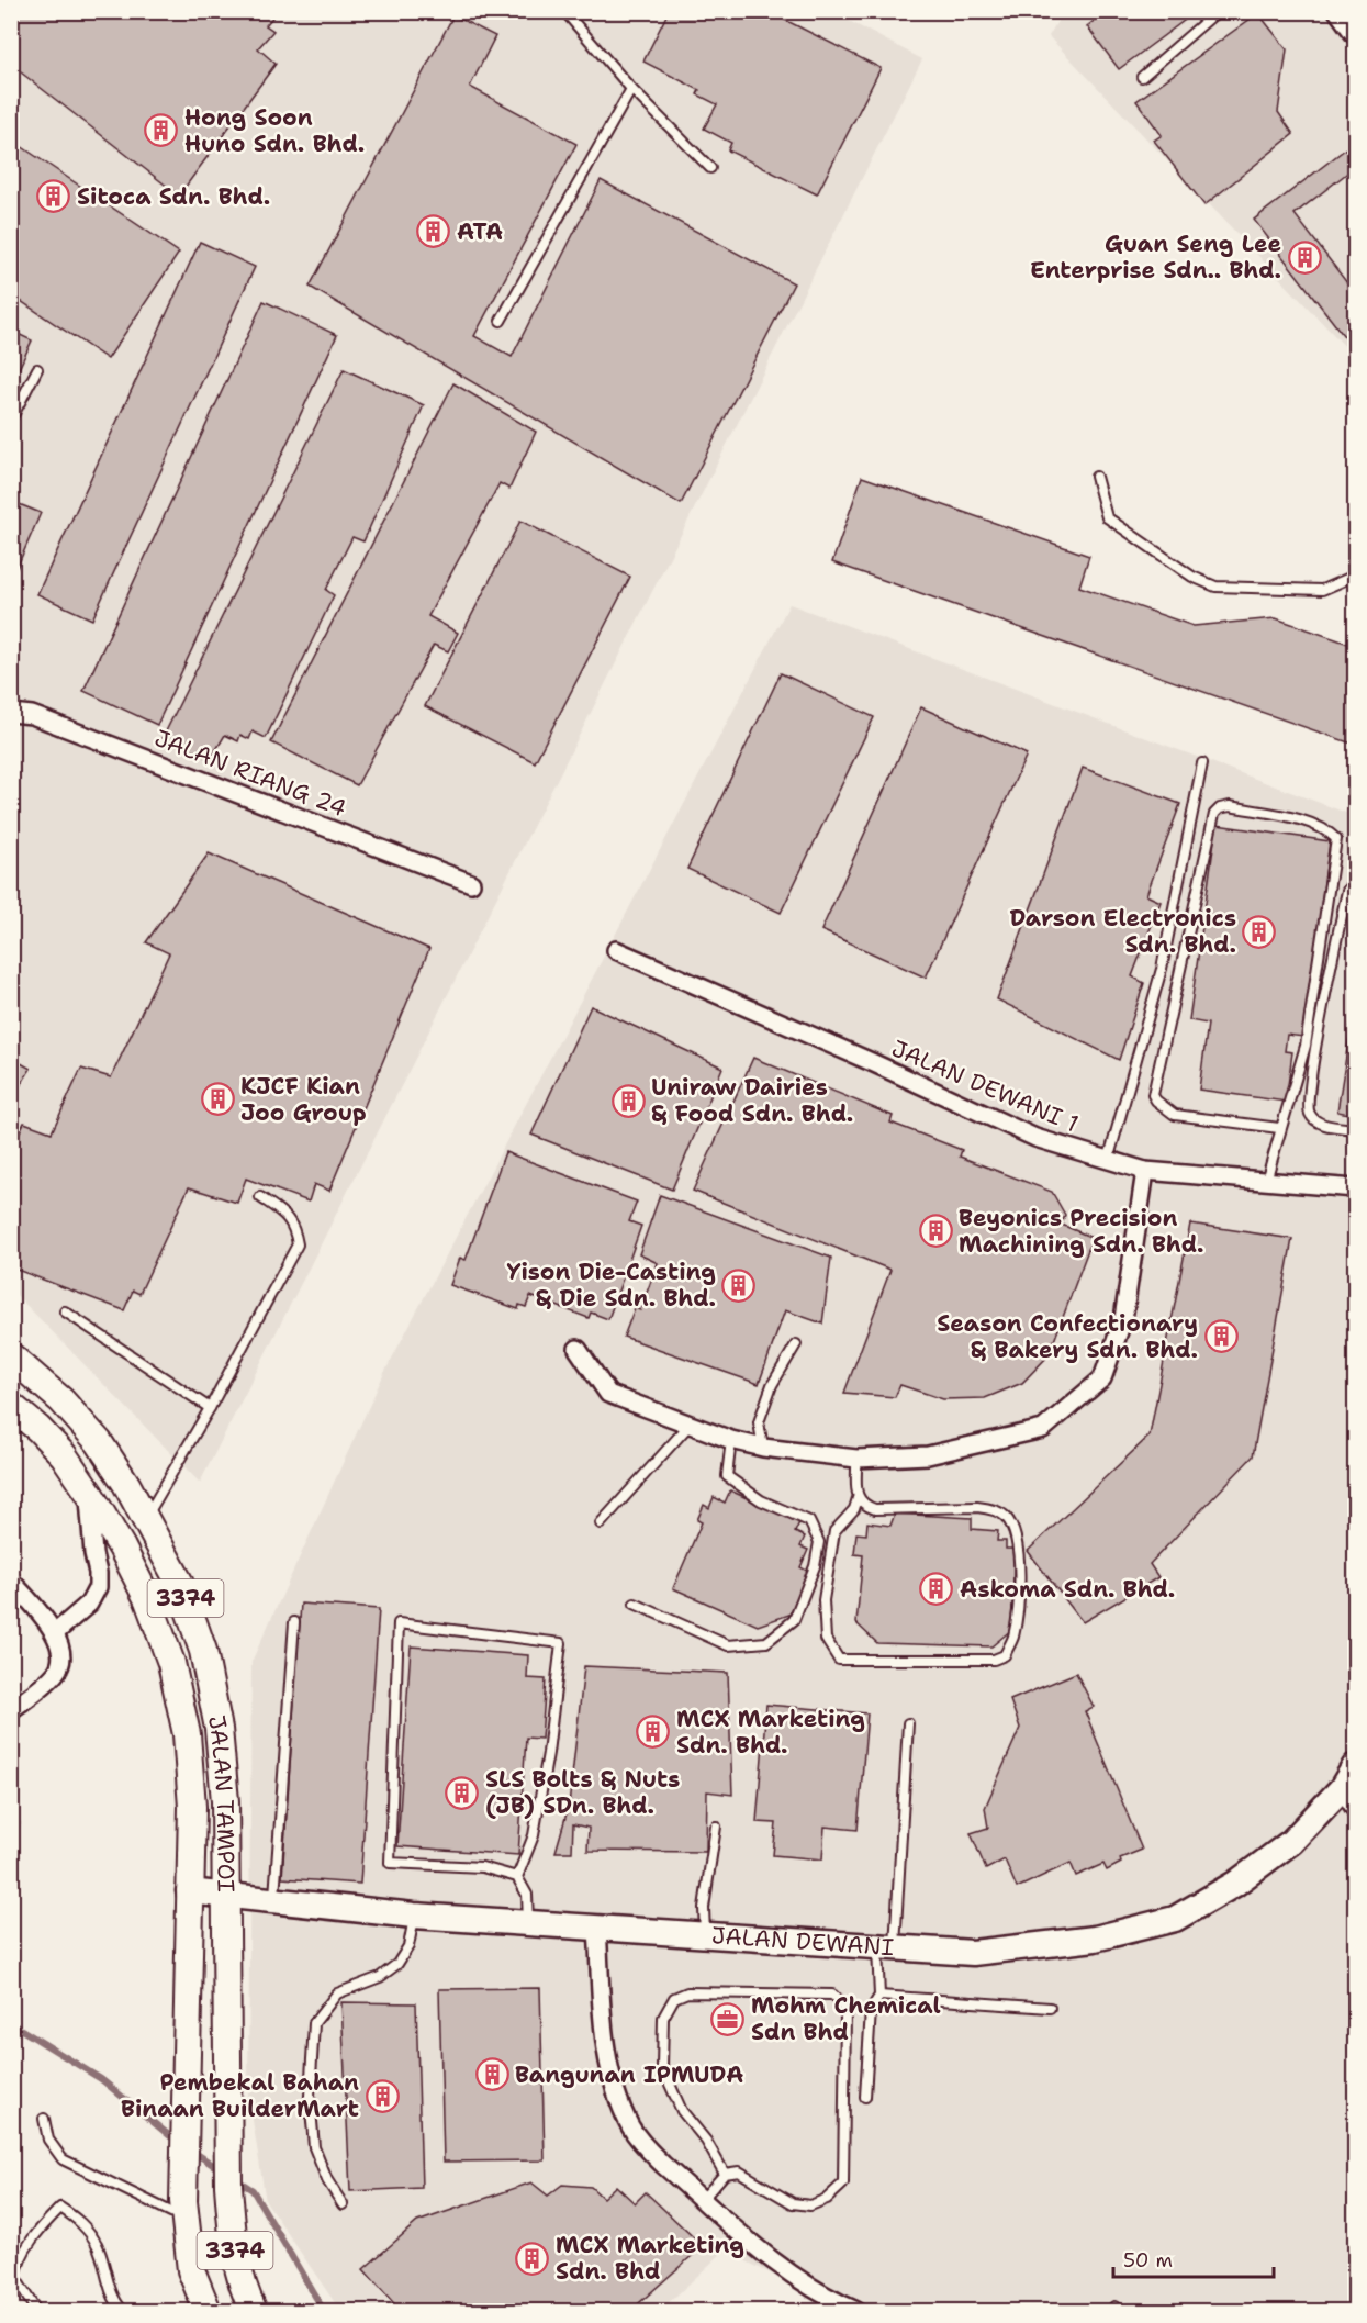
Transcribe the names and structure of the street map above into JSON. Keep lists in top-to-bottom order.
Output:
{
  "streets": {
    "main road": ["3374", "JALAN TAMPOI"],
    "street": ["JALAN RIANG 24", "JALAN DEWANI 1", "JALAN DEWANI"]
  },
  "crossings": [
    ["JALAN TAMPOI", "JALAN DEWANI"]
  ],
  "places": {
    "building": [
      "Hong Soon Huno Sdn. Bhd.",
      "Sitoca Sdn. Bhd.",
      "ATA",
      "Guan Seng Lee Enterprise Sdn.. Bhd.",
      "Darson Electronics Sdn. Bhd.",
      "KJCF Kian Joo Group",
      "Uniraw Dairies & Food Sdn. Bhd.",
      "Beyonics Precision Machining Sdn. Bhd.",
      "Yison Die-Casting & Die Sdn. Bhd.",
      "Season Confectionary & Bakery Sdn. Bhd.",
      "Askoma Sdn. Bhd.",
      "MCX Marketing Sdn. Bhd.",
      "SLS Bolts & Nuts (JB) SDn. Bhd.",
      "Bangunan IPMUDA",
      "Pembekal Bahan Binaan BuilderMart",
      "MCX Marketing Sdn. Bhd"
    ],
    "office": ["Mohm Chemical Sdn Bhd"]
  },
  "scale_bar": "50 m"
}
